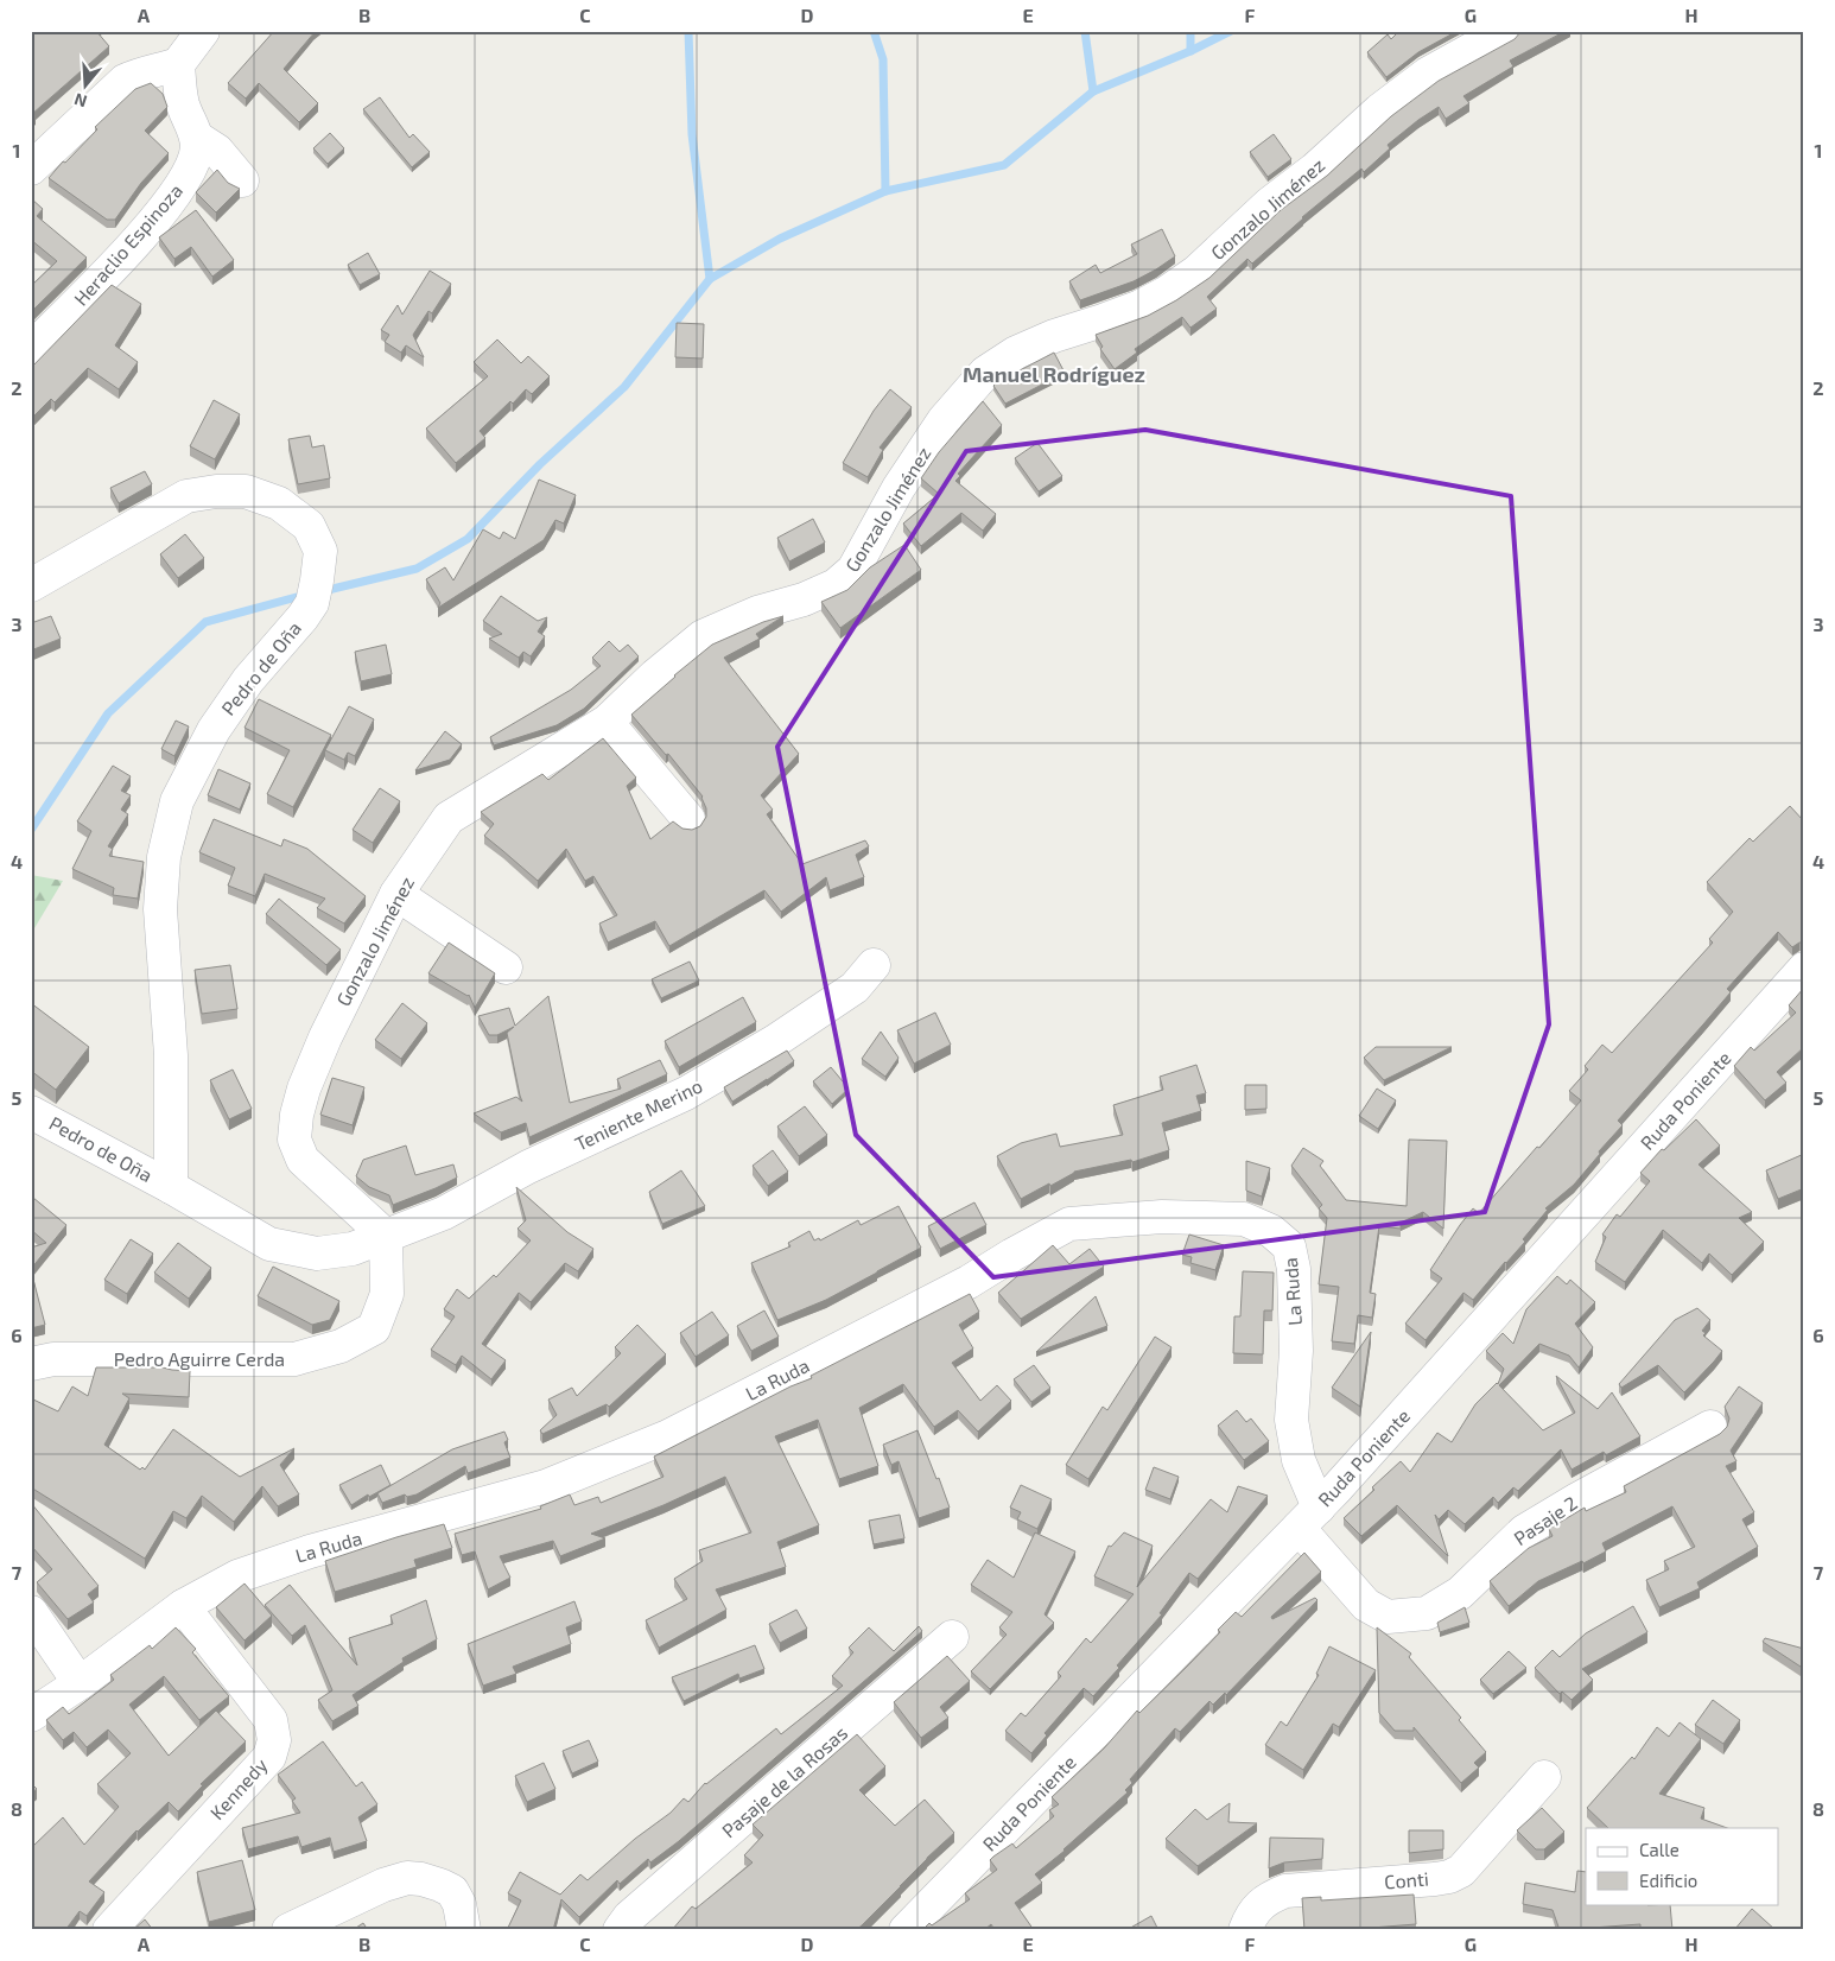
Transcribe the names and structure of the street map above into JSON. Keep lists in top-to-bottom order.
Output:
{
  "streets": {
    "street": [
      "Gonzalo Jiménez",
      "Heraclio Espinoza",
      "Pedro de Oña",
      "Ruda Poniente",
      "Teniente Merino",
      "La Ruda",
      "Pedro Aguirre Cerda",
      "Pasaje 2",
      "Pasaje de la Rosas",
      "Kennedy",
      "Conti"
    ]
  },
  "crossings": [
    ["Gonzalo Jiménez", "Pedro de Oña"],
    ["Gonzalo Jiménez", "Teniente Merino"],
    ["Gonzalo Jiménez", "Pedro Aguirre Cerda"],
    ["Pedro de Oña", "Teniente Merino"],
    ["Pedro de Oña", "Pedro Aguirre Cerda"],
    ["Ruda Poniente", "La Ruda"],
    ["Ruda Poniente", "Pasaje 2"],
    ["Teniente Merino", "Pedro Aguirre Cerda"],
    ["La Ruda", "Pasaje 2"],
    ["La Ruda", "Kennedy"]
  ],
  "districts": ["Manuel Rodríguez"],
  "legend": ["Calle", "Edificio"],
  "north": "bottom",
  "grid": {
    "columns": [
      "A",
      "B",
      "C",
      "D",
      "E",
      "F",
      "G",
      "H"
    ],
    "rows": [
      "1",
      "2",
      "3",
      "4",
      "5",
      "6",
      "7",
      "8"
    ]
  }
}
